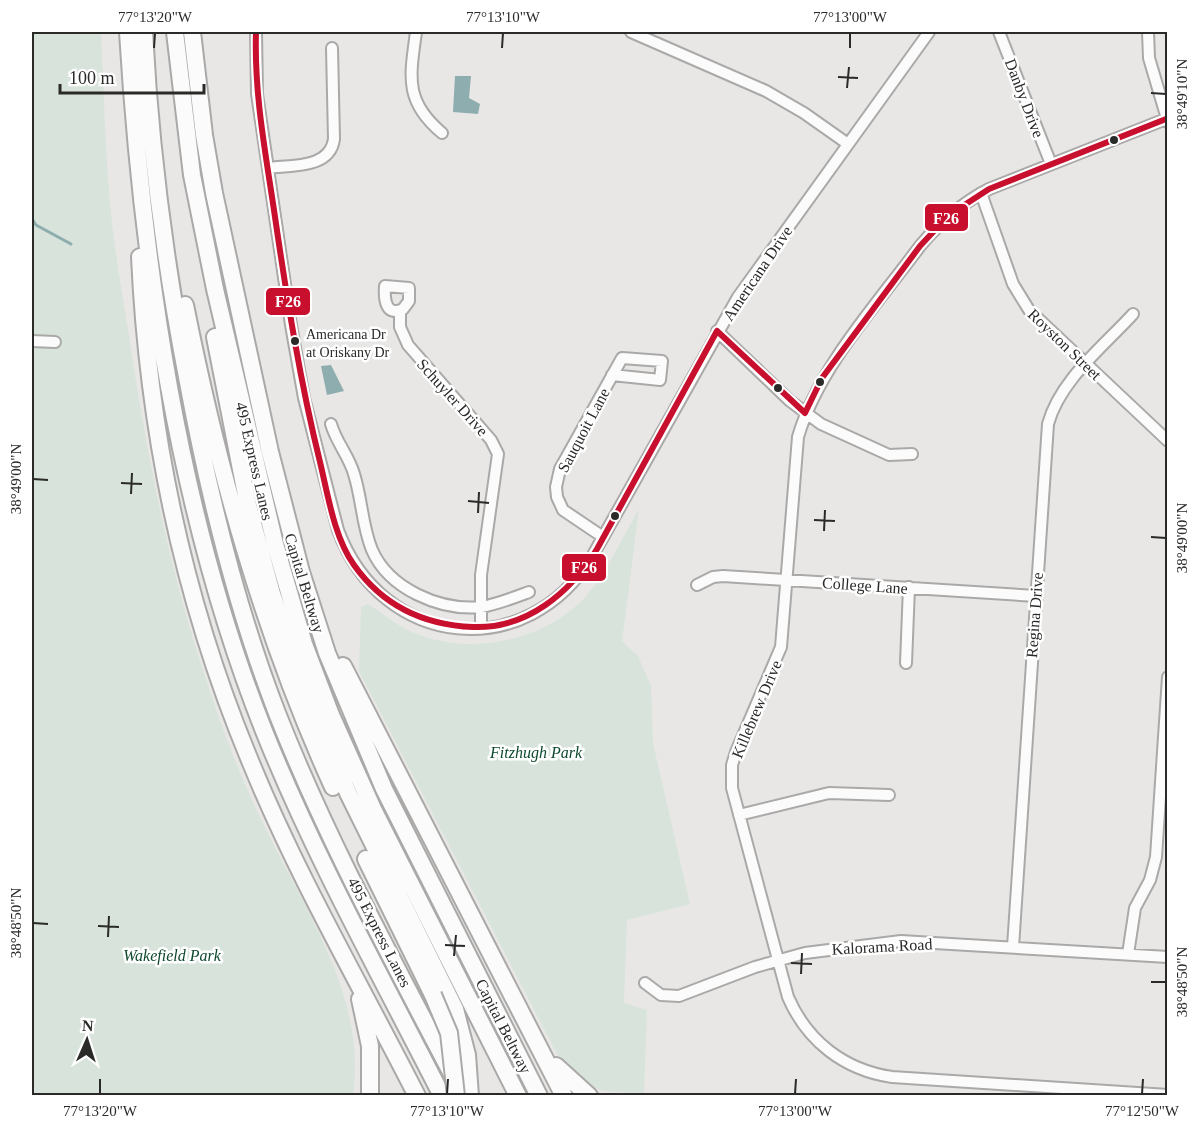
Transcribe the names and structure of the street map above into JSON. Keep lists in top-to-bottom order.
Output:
{
  "streets": {
    "highway": ["495 Express Lanes", "Capital Beltway"],
    "street": [
      "Danby Drive",
      "Americana Drive",
      "Royston Street",
      "Schuyler Drive",
      "Sauquoit Lane",
      "College Lane",
      "Regina Drive",
      "Killebrew Drive",
      "Kalorama Road"
    ]
  },
  "crossings": [
    ["Danby Drive", "Killebrew Drive"],
    ["Americana Drive", "Schuyler Drive"],
    ["Americana Drive", "Sauquoit Lane"],
    ["Royston Street", "Regina Drive"],
    ["Royston Street", "Killebrew Drive"],
    ["College Lane", "Regina Drive"],
    ["College Lane", "Killebrew Drive"],
    ["Regina Drive", "Kalorama Road"],
    ["Killebrew Drive", "Kalorama Road"]
  ],
  "parks": ["Fitzhugh Park", "Wakefield Park"],
  "places": ["Americana Dr at Oriskany Dr"],
  "lines": ["transit line F26"],
  "scale_bar": "100 m",
  "north": "top",
  "coordinates": [
    "77°13'20\"W",
    "77°13'10\"W",
    "77°13'00\"W",
    "38°49'10\"N",
    "38°49'00\"N",
    "38°48'50\"N",
    "77°12'50\"W"
  ]
}
